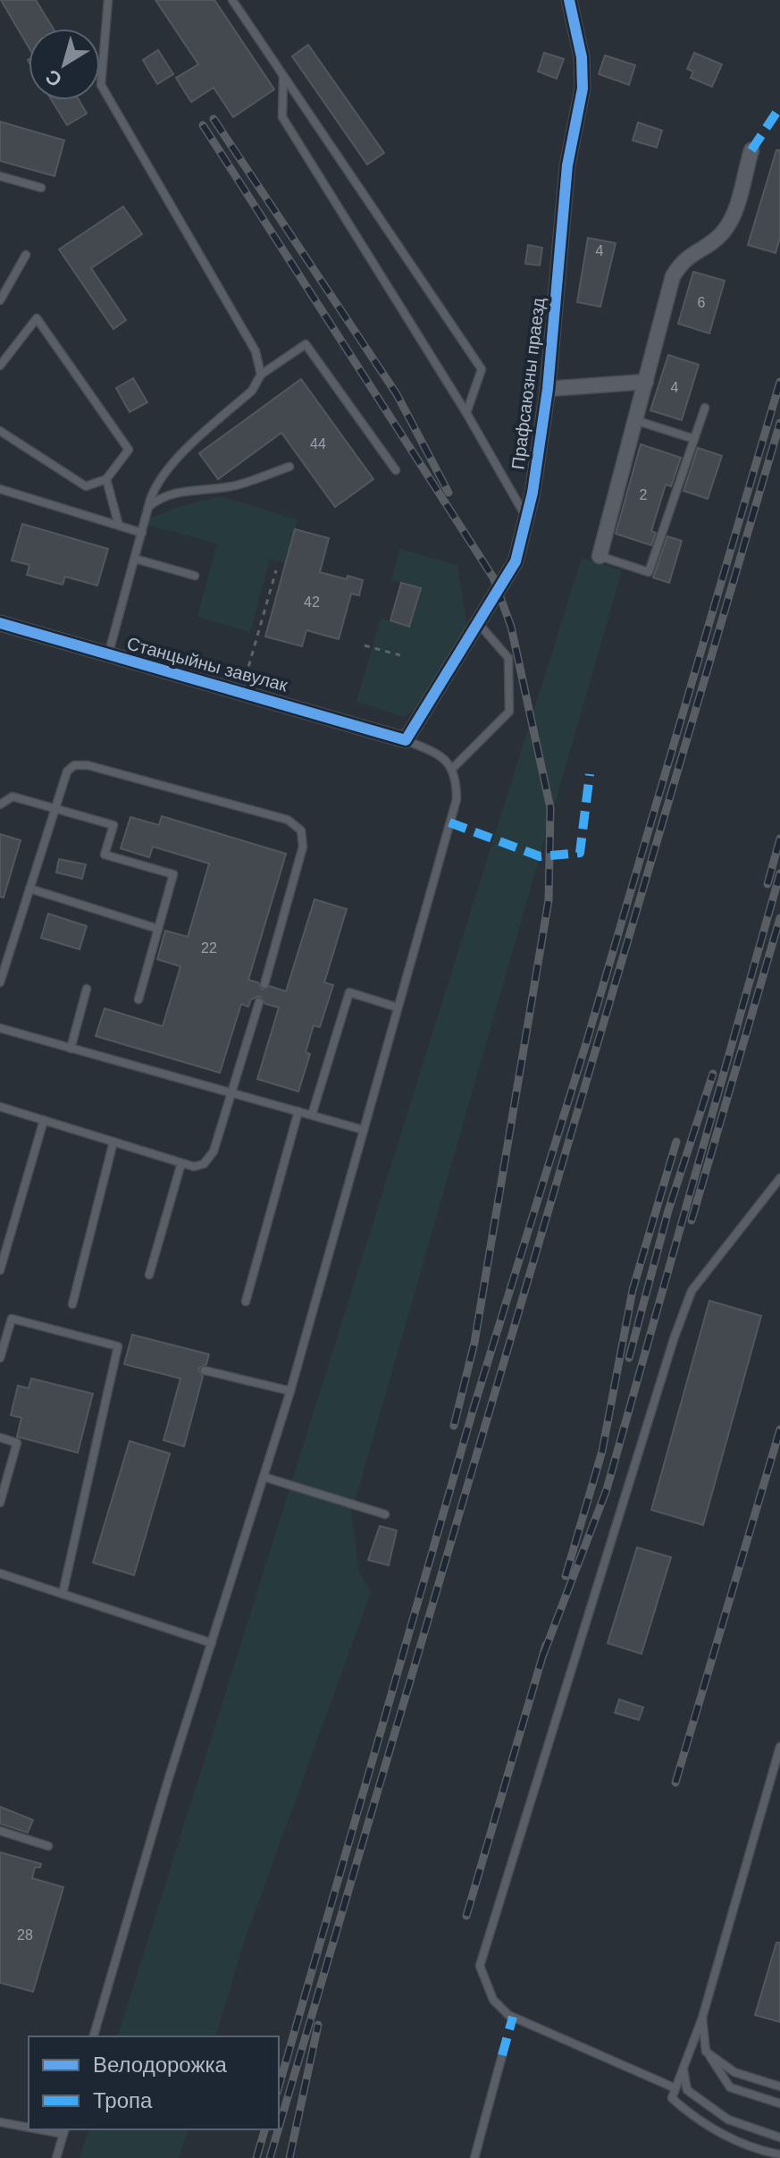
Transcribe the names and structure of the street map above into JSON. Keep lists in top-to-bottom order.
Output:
{
  "streets": {
    "street": ["Прафсаюзны праезд", "Станцыйны завулак"]
  },
  "crossings": [
    ["Прафсаюзны праезд", "Станцыйны завулак"]
  ],
  "house_numbers": [
    "4",
    "6",
    "4",
    "44",
    "2",
    "42",
    "22",
    "28"
  ],
  "legend": ["Велодорожка", "Тропа"],
  "north": "bottom left"
}
